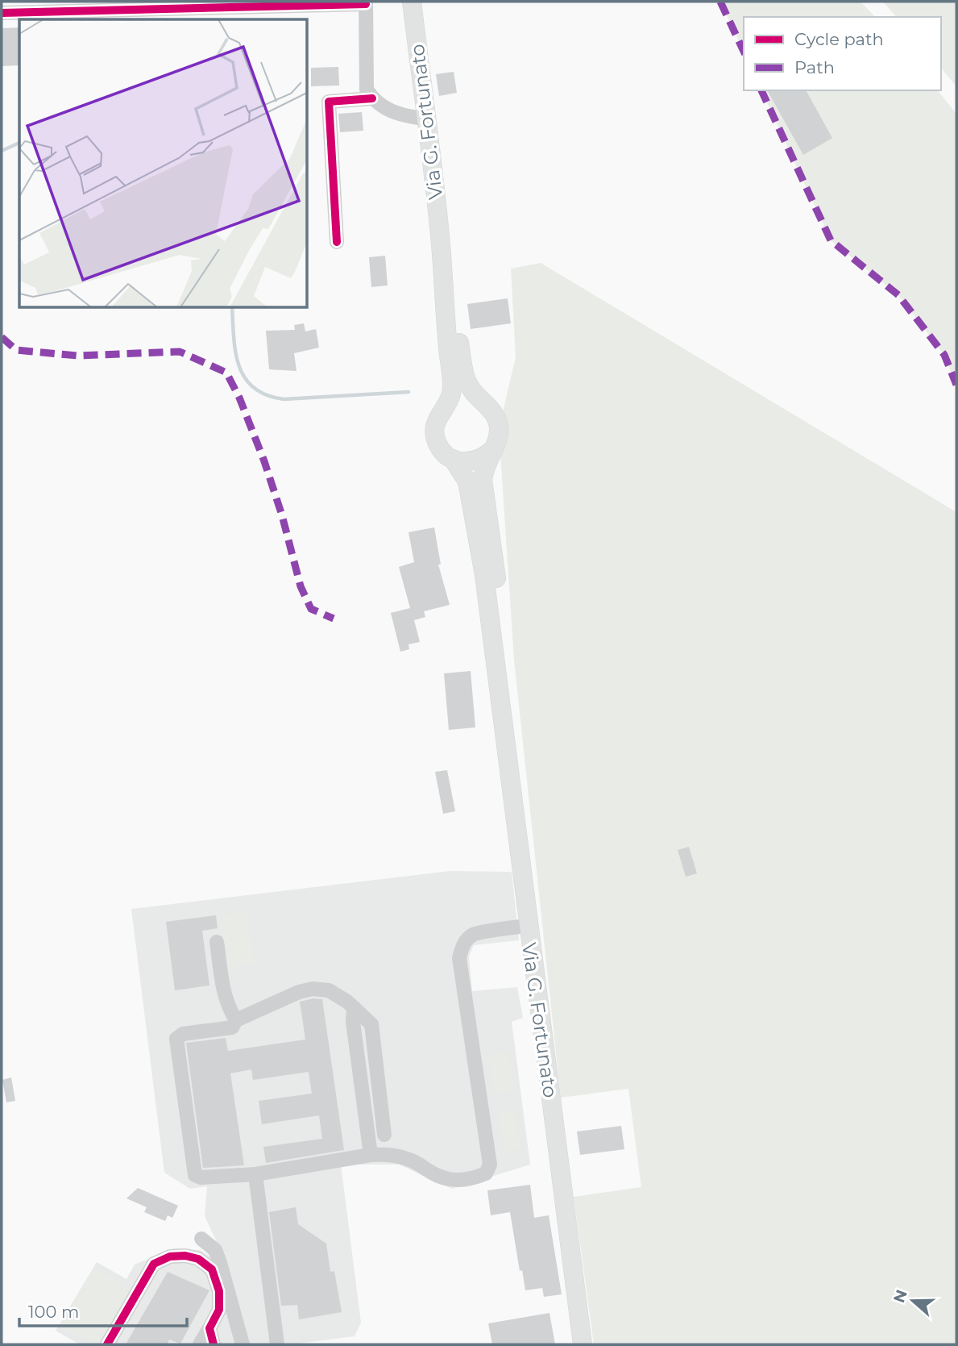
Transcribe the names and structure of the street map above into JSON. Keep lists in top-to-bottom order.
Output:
{
  "streets": {
    "main road": ["Via G. Fortunato"]
  },
  "legend": ["Cycle path", "Path"],
  "scale_bar": "100 m",
  "north": "left"
}
